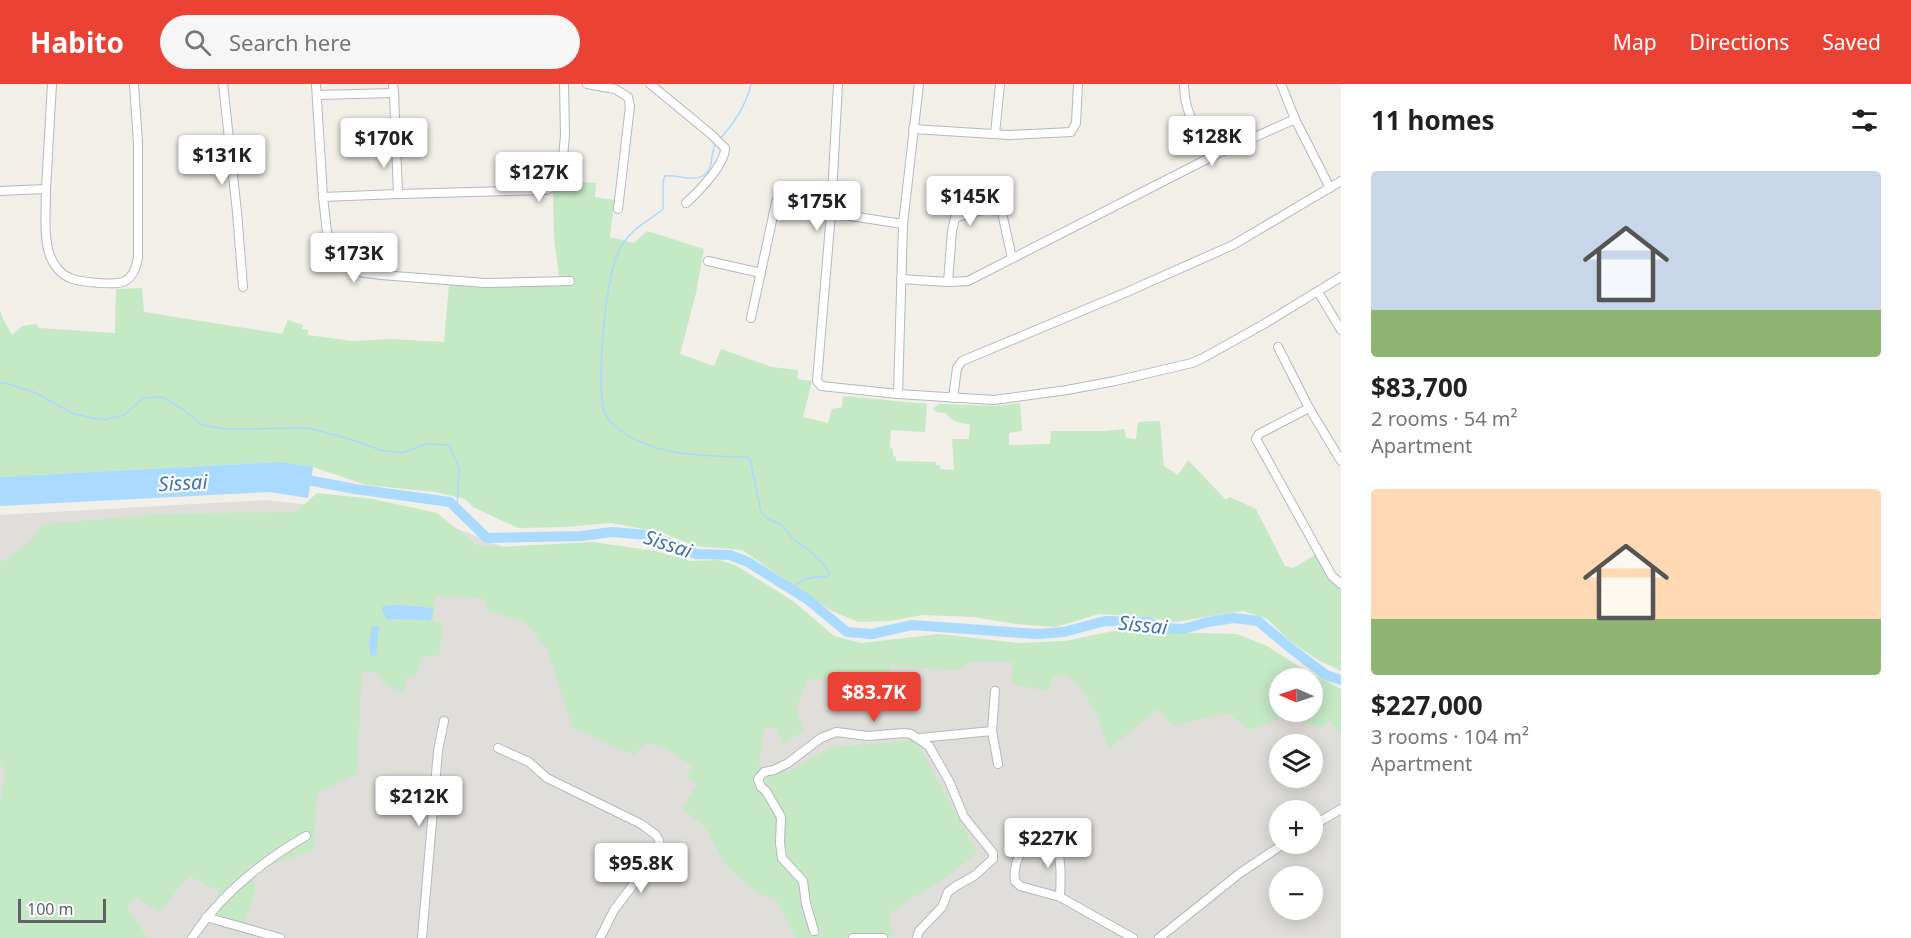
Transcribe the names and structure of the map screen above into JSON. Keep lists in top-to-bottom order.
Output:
{
  "water": ["Sissai"],
  "scale_bar": "100 m",
  "north": "left",
  "page": {
    "header": "Habito",
    "search": "Search here",
    "nav": ["Map", "Directions", "Saved"],
    "heading": "11 homes",
    "price": [
      "$128K",
      "$170K",
      "$131K",
      "$127K",
      "$145K",
      "$175K",
      "$173K",
      "$83.7K",
      "$212K",
      "$227K",
      "$95.8K"
    ],
    "list": [
      {
        "name": "$83,700",
        "note": "2 rooms · 54 m² · Apartment"
      },
      {
        "name": "$227,000",
        "note": "3 rooms · 104 m² · Apartment"
      }
    ],
    "map_buttons": ["+", "−"],
    "scale": "100 m"
  }
}
